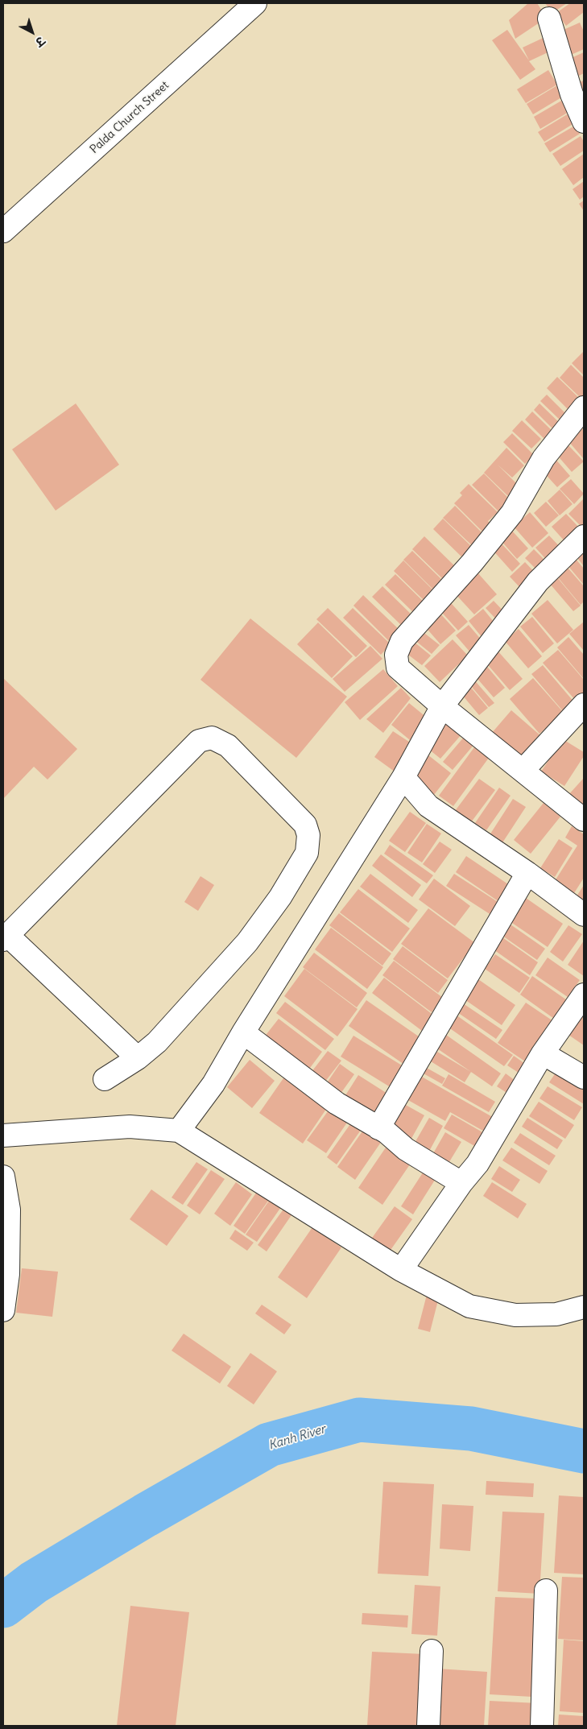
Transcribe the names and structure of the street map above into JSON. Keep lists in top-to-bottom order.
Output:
{
  "streets": {
    "street": ["Palda Church Street"]
  },
  "water": ["Kanh River"],
  "north": "bottom right"
}
